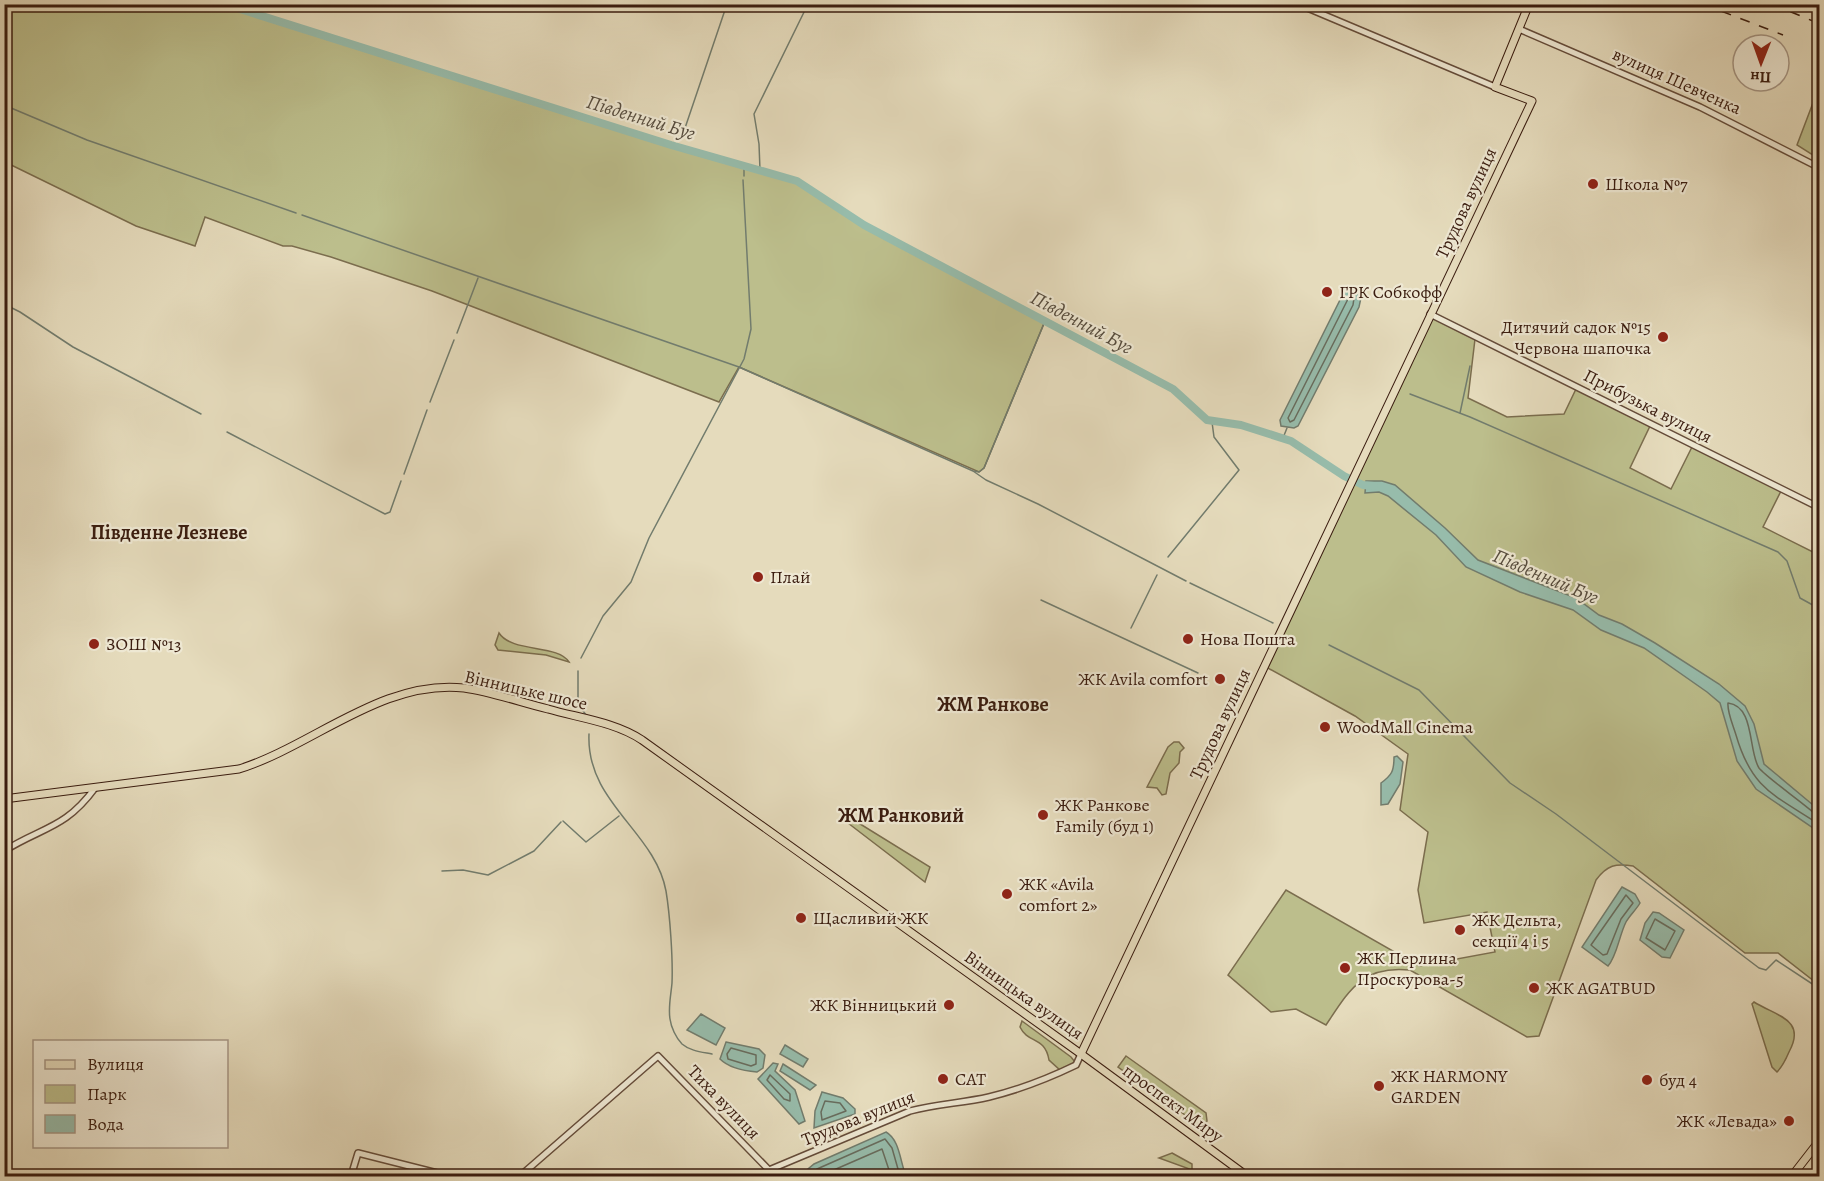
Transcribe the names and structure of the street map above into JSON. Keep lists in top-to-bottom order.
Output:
{
  "streets": {
    "main road": [
      "Трудова вулиця",
      "Вінницьке шосе",
      "Вінницька вулиця",
      "проспект Миру"
    ],
    "street": ["вулиця Шевченка", "Прибузька вулиця", "Тиха вулиця"]
  },
  "crossings": [
    ["Трудова вулиця", "Прибузька вулиця"],
    ["Трудова вулиця", "Вінницька вулиця"],
    ["Трудова вулиця", "Тиха вулиця"],
    ["Трудова вулиця", "проспект Миру"],
    ["Вінницьке шосе", "Вінницька вулиця"],
    ["Вінницька вулиця", "проспект Миру"]
  ],
  "districts": ["Південне Лезневе", "ЖМ Ранкове", "ЖМ Ранковий"],
  "water": ["Південний Буг"],
  "places": [
    "Школа №7",
    "ГРК Собкофф",
    "Дитячий садок №15 Червона шапочка",
    "Плай",
    "Нова Пошта",
    "ЗОШ №13",
    "ЖК Avila comfort",
    "WoodMall Cinema",
    "ЖК Ранкове Family (буд 1)",
    "ЖК «Avila comfort 2»",
    "Щасливий ЖК",
    "ЖК Дельта, секції 4 і 5",
    "ЖК Перлина Проскурова-5",
    "ЖК AGATBUD",
    "ЖК Вінницький",
    "САТ",
    "буд 4",
    "ЖК HARMONY GARDEN",
    "ЖК «Левада»"
  ],
  "legend": ["Вулиця", "Парк", "Вода"],
  "north": "bottom"
}
